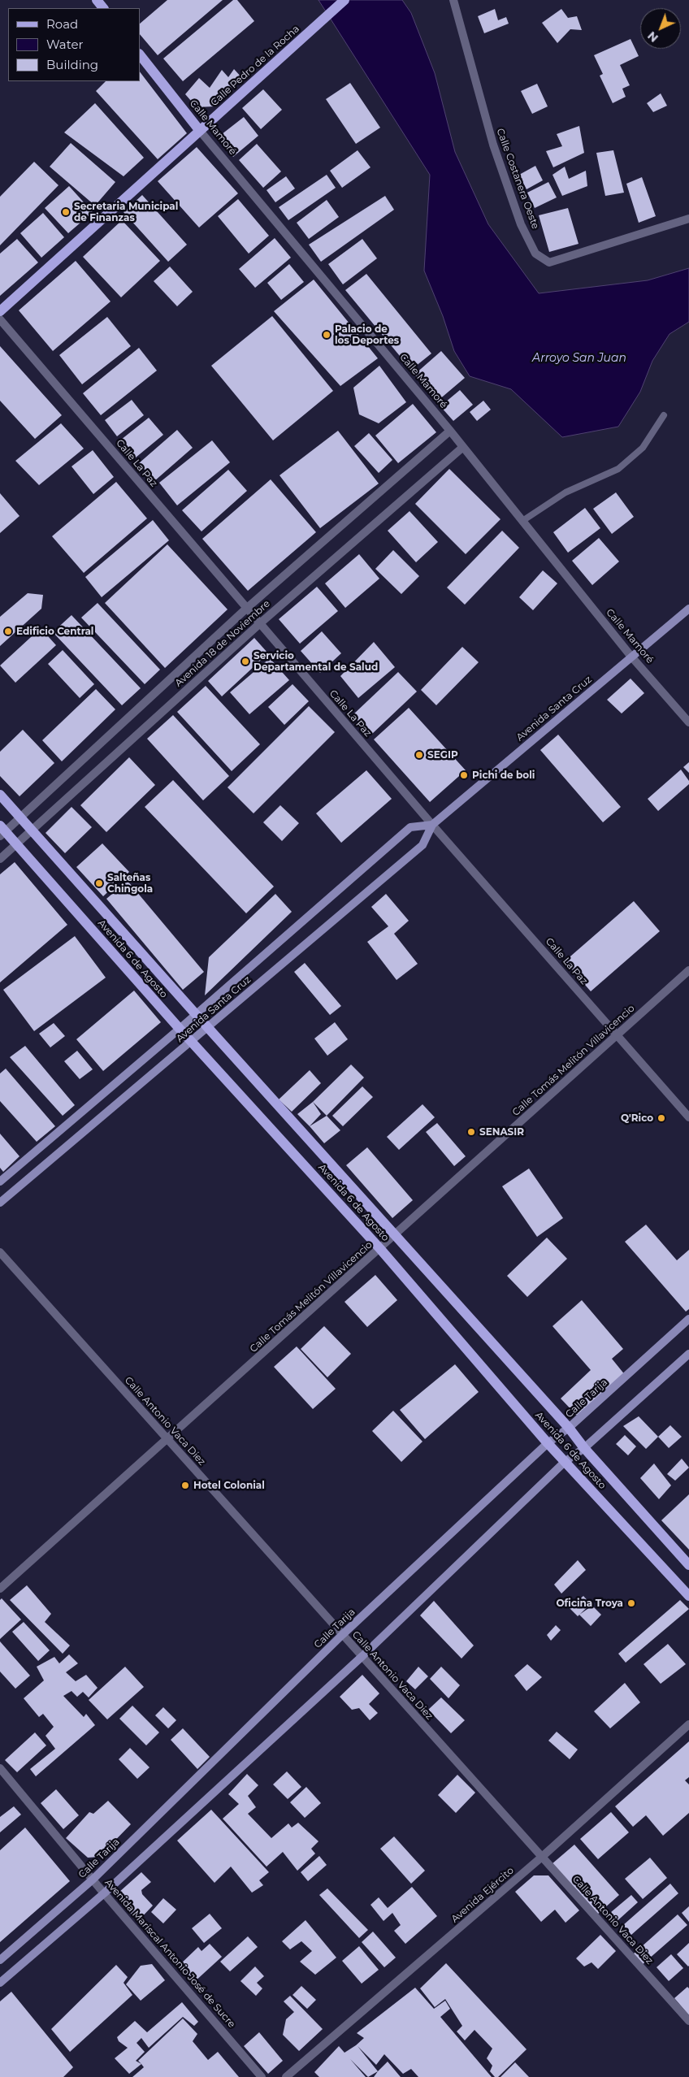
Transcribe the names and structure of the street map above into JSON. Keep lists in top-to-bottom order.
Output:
{
  "streets": {
    "main road": ["Calle Pedro de la Rocha", "Calle Mamoré", "Avenida 6 de Agosto"],
    "street": [
      "Calle Costanera Oeste",
      "Calle La Paz",
      "Avenida 18 de Noviembre",
      "Avenida Santa Cruz",
      "Calle Tomás Melitón Villavicencio",
      "Calle Tarija",
      "Calle Antonio Vaca Diez",
      "Avenida Ejército",
      "Avenida Mariscal Antonio José de Sucre"
    ]
  },
  "crossings": [
    ["Calle Pedro de la Rocha", "Calle Mamoré"],
    ["Calle Mamoré", "Avenida 18 de Noviembre"],
    ["Calle Mamoré", "Avenida Santa Cruz"],
    ["Calle La Paz", "Avenida 18 de Noviembre"],
    ["Calle La Paz", "Avenida Santa Cruz"],
    ["Calle La Paz", "Calle Tomás Melitón Villavicencio"],
    ["Avenida 18 de Noviembre", "Avenida 6 de Agosto"],
    ["Avenida Santa Cruz", "Avenida 6 de Agosto"],
    ["Avenida 6 de Agosto", "Calle Tomás Melitón Villavicencio"],
    ["Avenida 6 de Agosto", "Calle Tarija"],
    ["Calle Tomás Melitón Villavicencio", "Calle Antonio Vaca Diez"],
    ["Calle Tarija", "Calle Antonio Vaca Diez"],
    ["Calle Tarija", "Avenida Mariscal Antonio José de Sucre"],
    ["Calle Antonio Vaca Diez", "Avenida Ejército"]
  ],
  "water": ["Arroyo San Juan"],
  "places": [
    "Secretaria Municipal de Finanzas",
    "Palacio de los Deportes",
    "Edificio Central",
    "Servicio Departamental de Salud",
    "SEGIP",
    "Pichi de boli",
    "Salteñas Chingola",
    "Q'Rico",
    "SENASIR",
    "Hotel Colonial",
    "Oficina Troya"
  ],
  "legend": ["Road", "Water", "Building"],
  "north": "bottom left"
}
